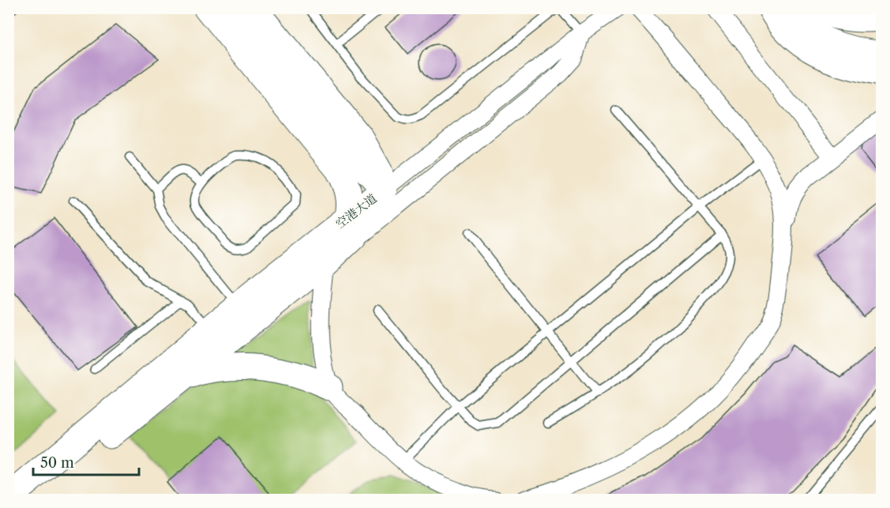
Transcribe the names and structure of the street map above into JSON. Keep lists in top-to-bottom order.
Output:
{
  "streets": {
    "main road": ["空港大道"]
  },
  "scale_bar": "50 m"
}
